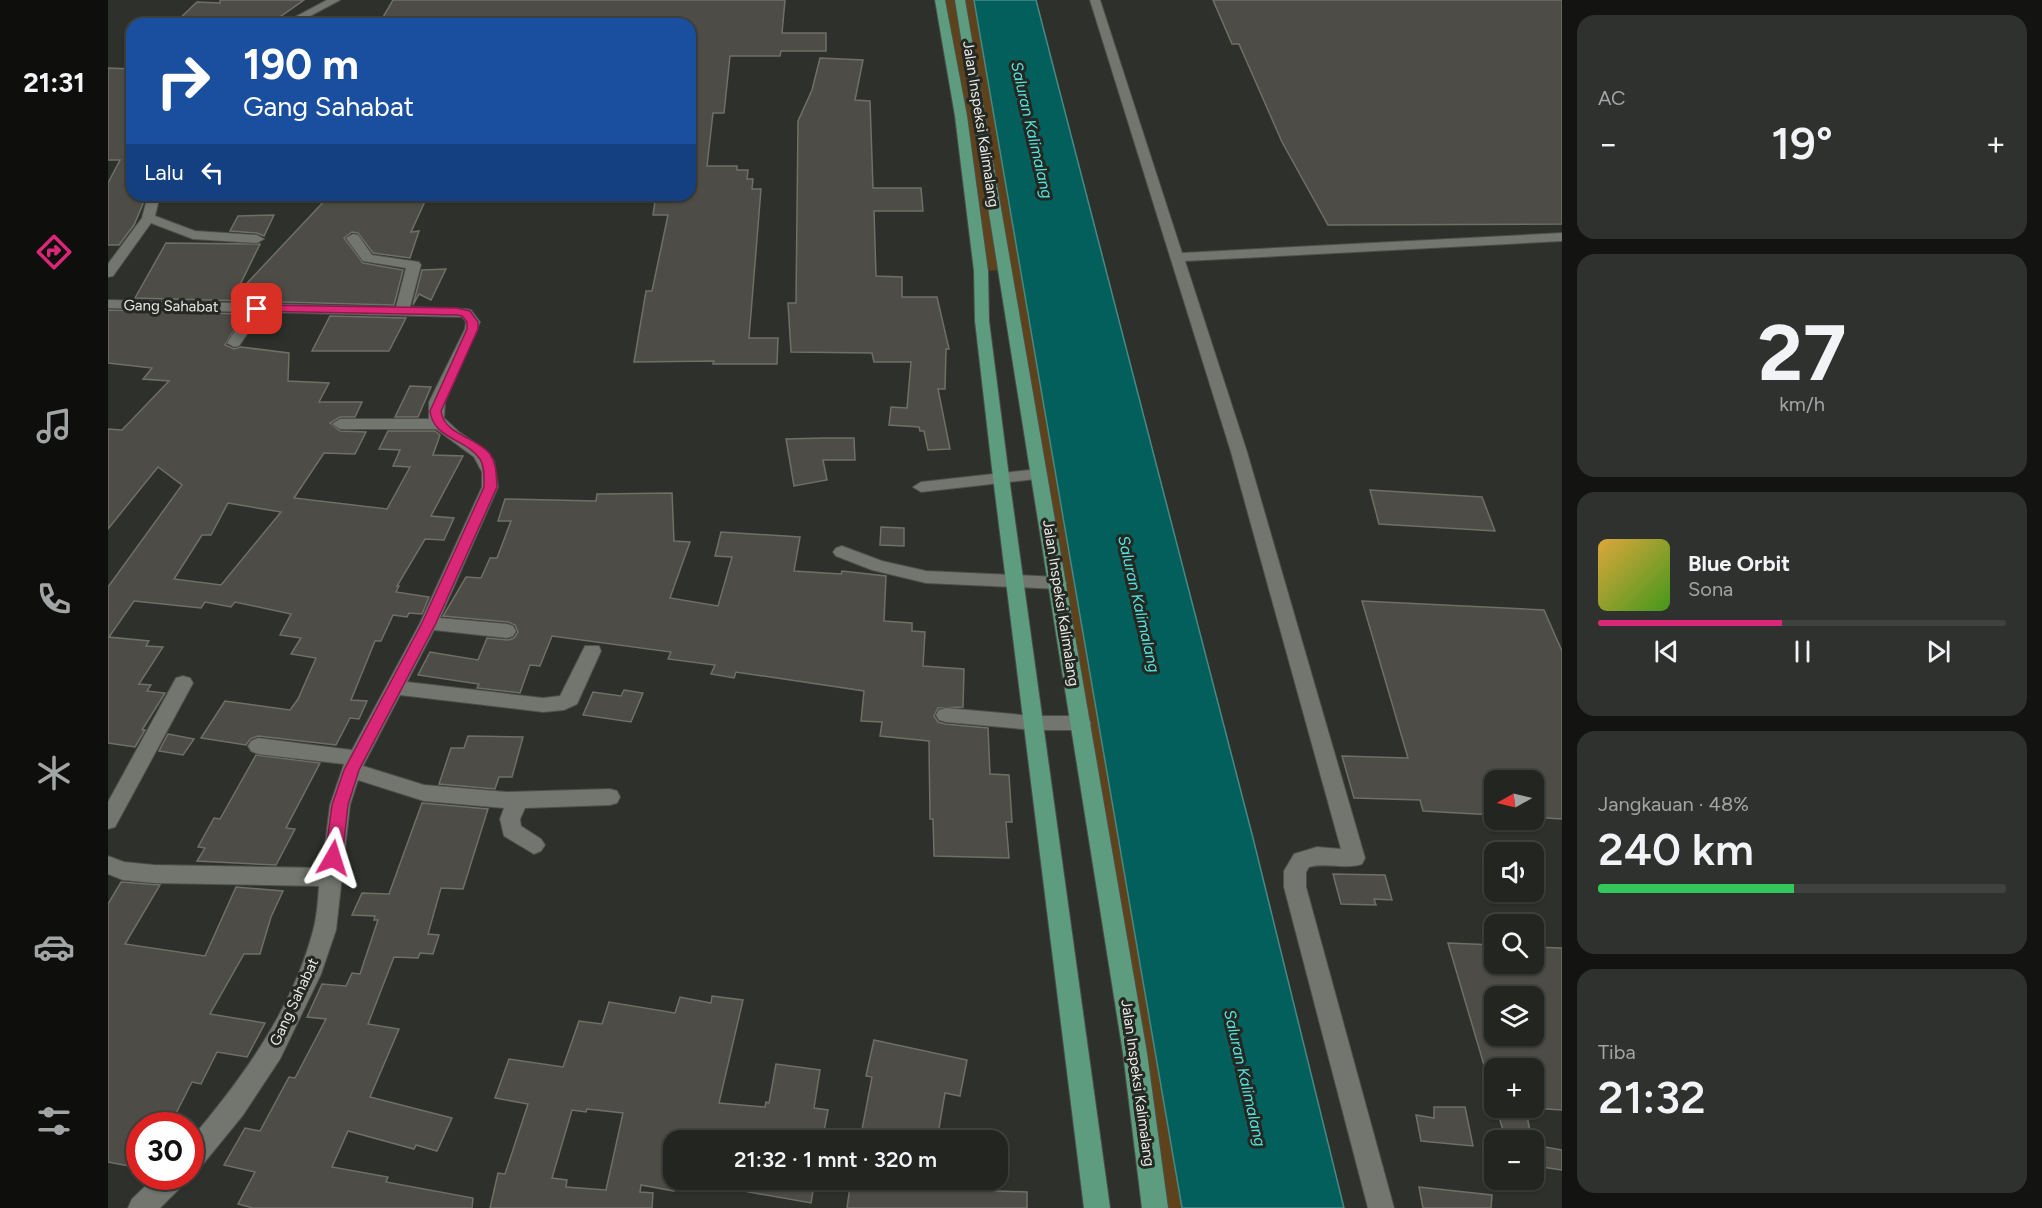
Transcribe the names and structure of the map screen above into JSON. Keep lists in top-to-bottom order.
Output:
{
  "streets": {
    "main road": ["Jalan Inspeksi Kalimalang"],
    "street": ["Gang Sahabat"]
  },
  "water": ["Saluran Kalimalang"],
  "north": "left",
  "page": {
    "tabs": "21:31",
    "tile": [
      "AC",
      ["27", "km/h"],
      ["Jangkauan · 48%", "240 km"],
      ["Tiba", "21:32"]
    ],
    "turn": ["190 m", "Gang Sahabat"],
    "heat": ["−", "19°", "+"],
    "then": "Lalu",
    "song": ["Blue Orbit", "Sona"],
    "map_buttons": ["+", "−"],
    "limit": "30",
    "trip": "21:32 · 1 mnt · 320 m"
  }
}
